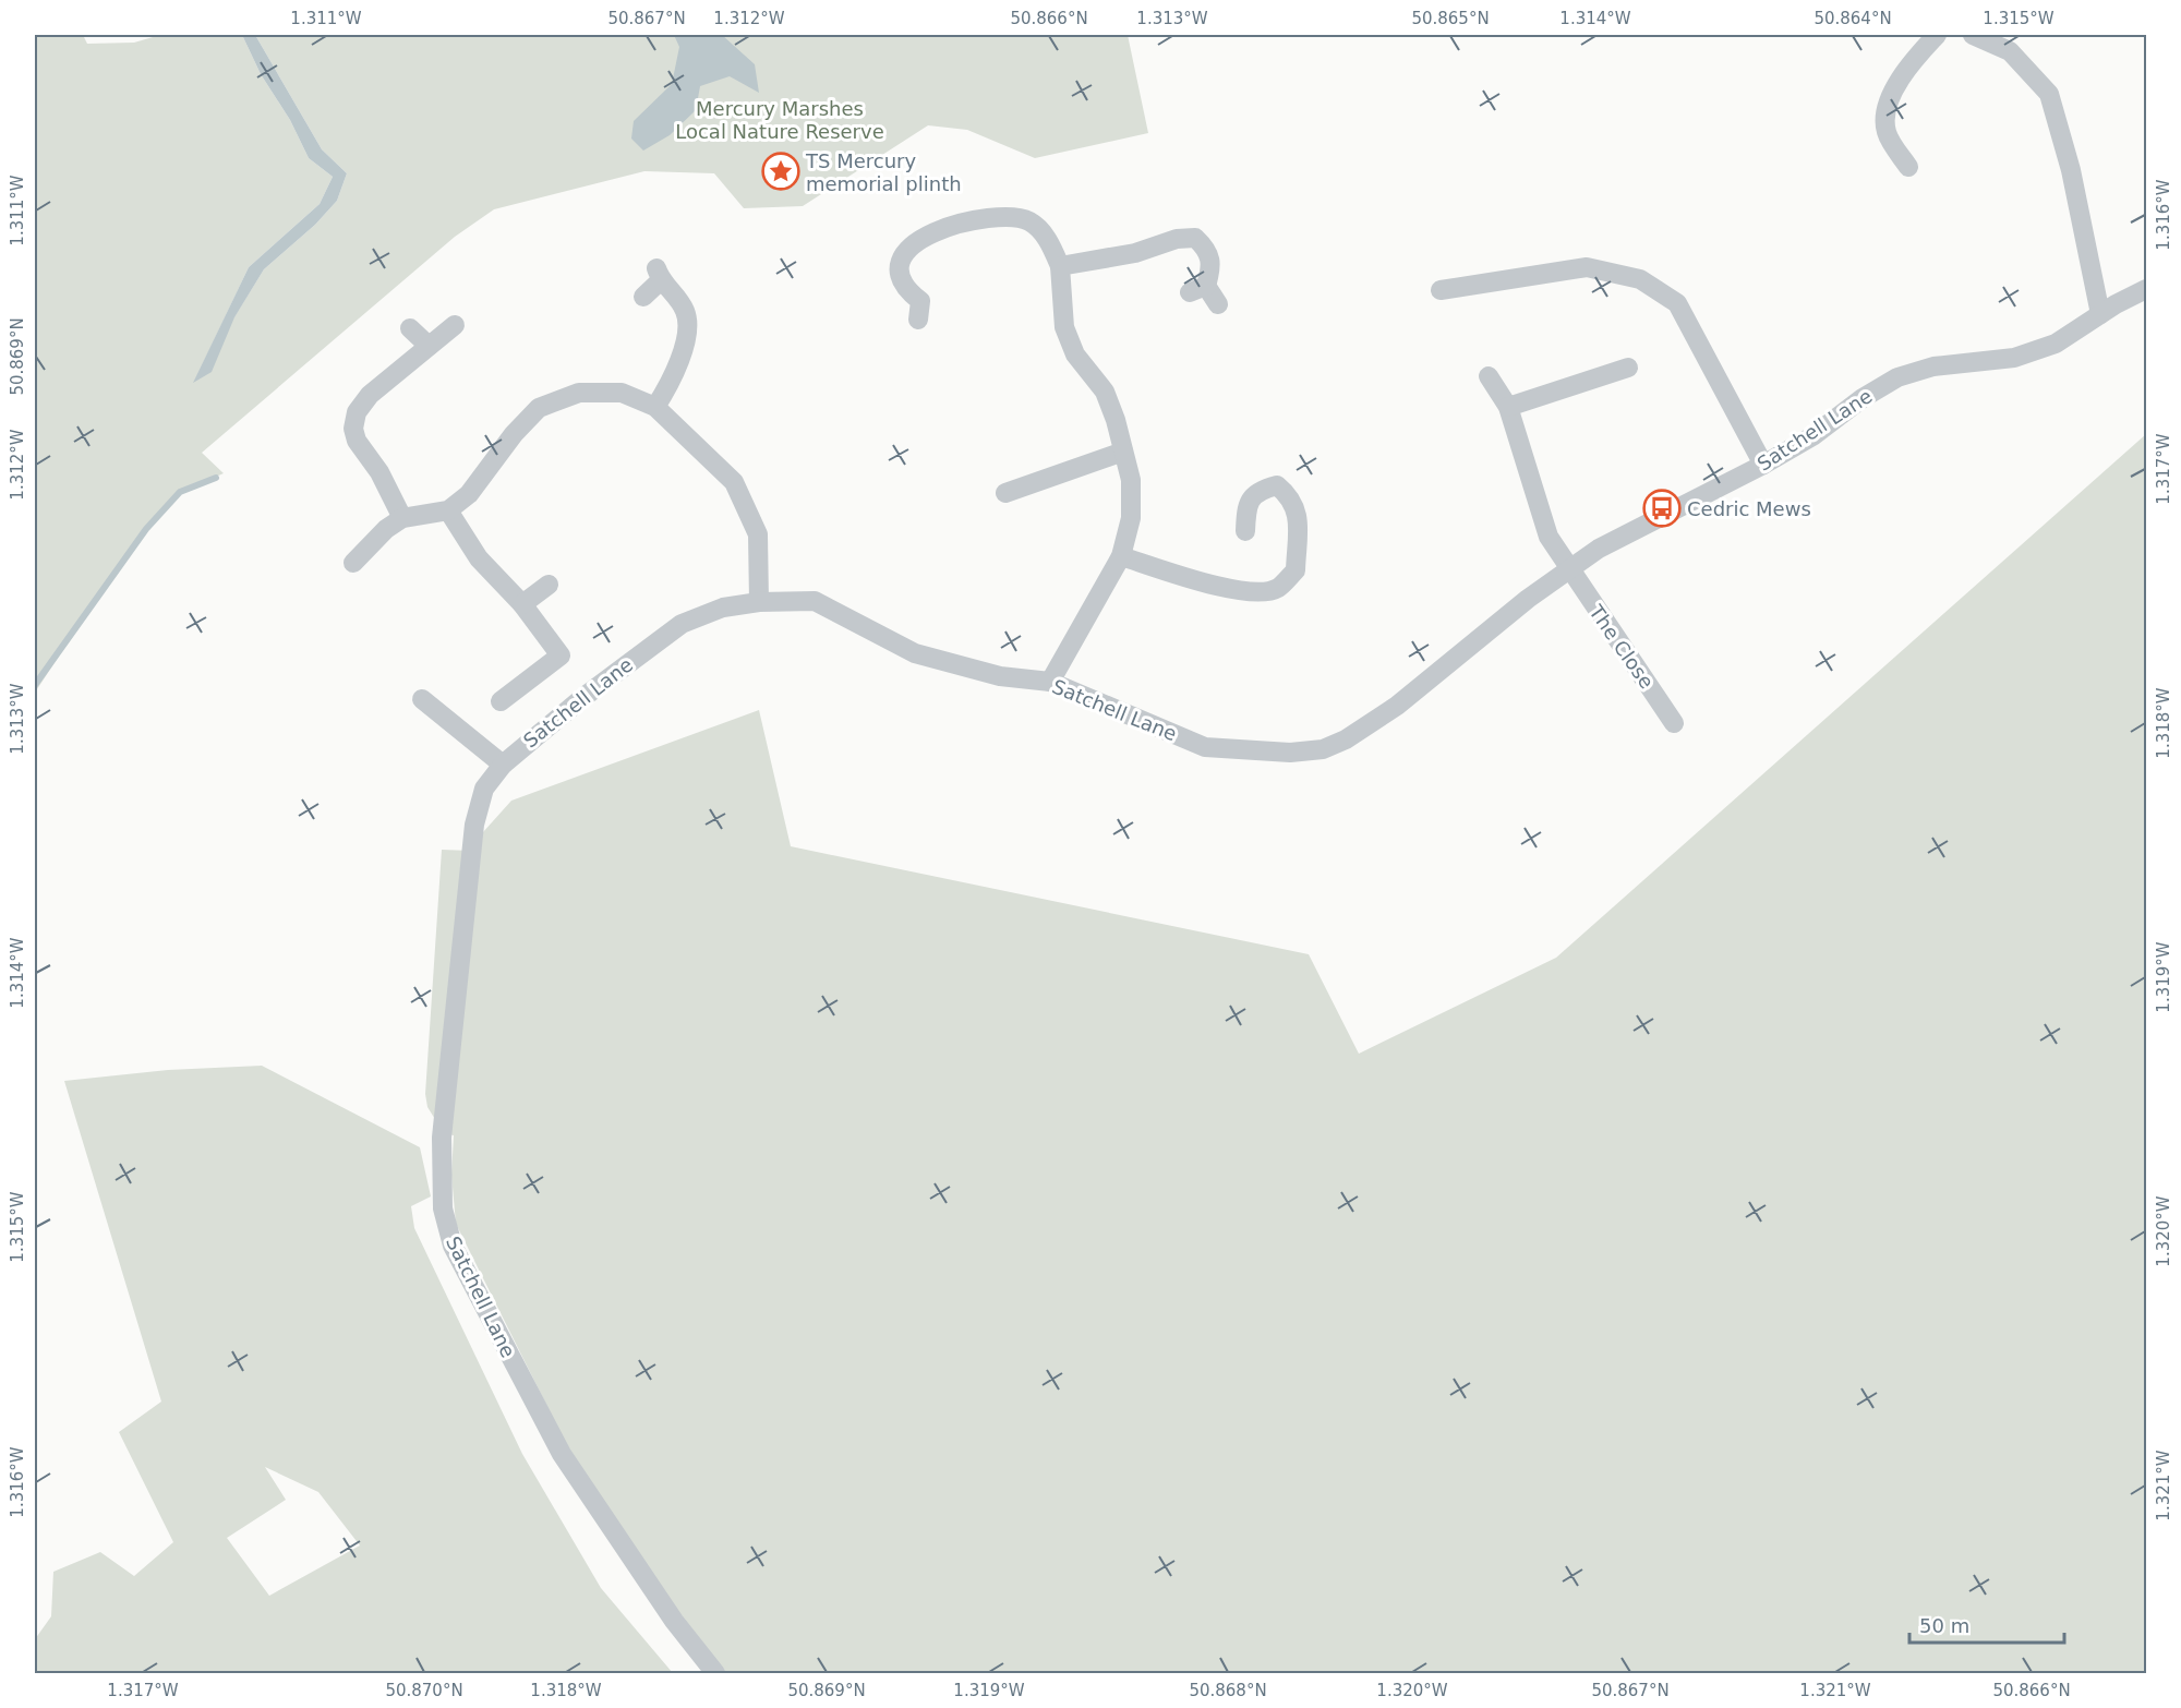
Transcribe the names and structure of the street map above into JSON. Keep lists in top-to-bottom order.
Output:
{
  "streets": {
    "street": ["Satchell Lane", "The Close"]
  },
  "crossings": [
    ["Satchell Lane", "The Close"]
  ],
  "parks": ["Mercury Marshes Local Nature Reserve"],
  "places": {
    "place": ["TS Mercury memorial plinth"],
    "bus stop": ["Cedric Mews"]
  },
  "scale_bar": "50 m",
  "coordinates": [
    "1.311°W",
    "50.867°N",
    "1.312°W",
    "50.866°N",
    "1.313°W",
    "50.865°N",
    "1.314°W",
    "50.864°N",
    "1.315°W",
    "1.316°W",
    "50.869°N",
    "1.317°W",
    "1.318°W",
    "1.319°W",
    "1.320°W",
    "1.321°W",
    "50.870°N",
    "50.868°N"
  ]
}
